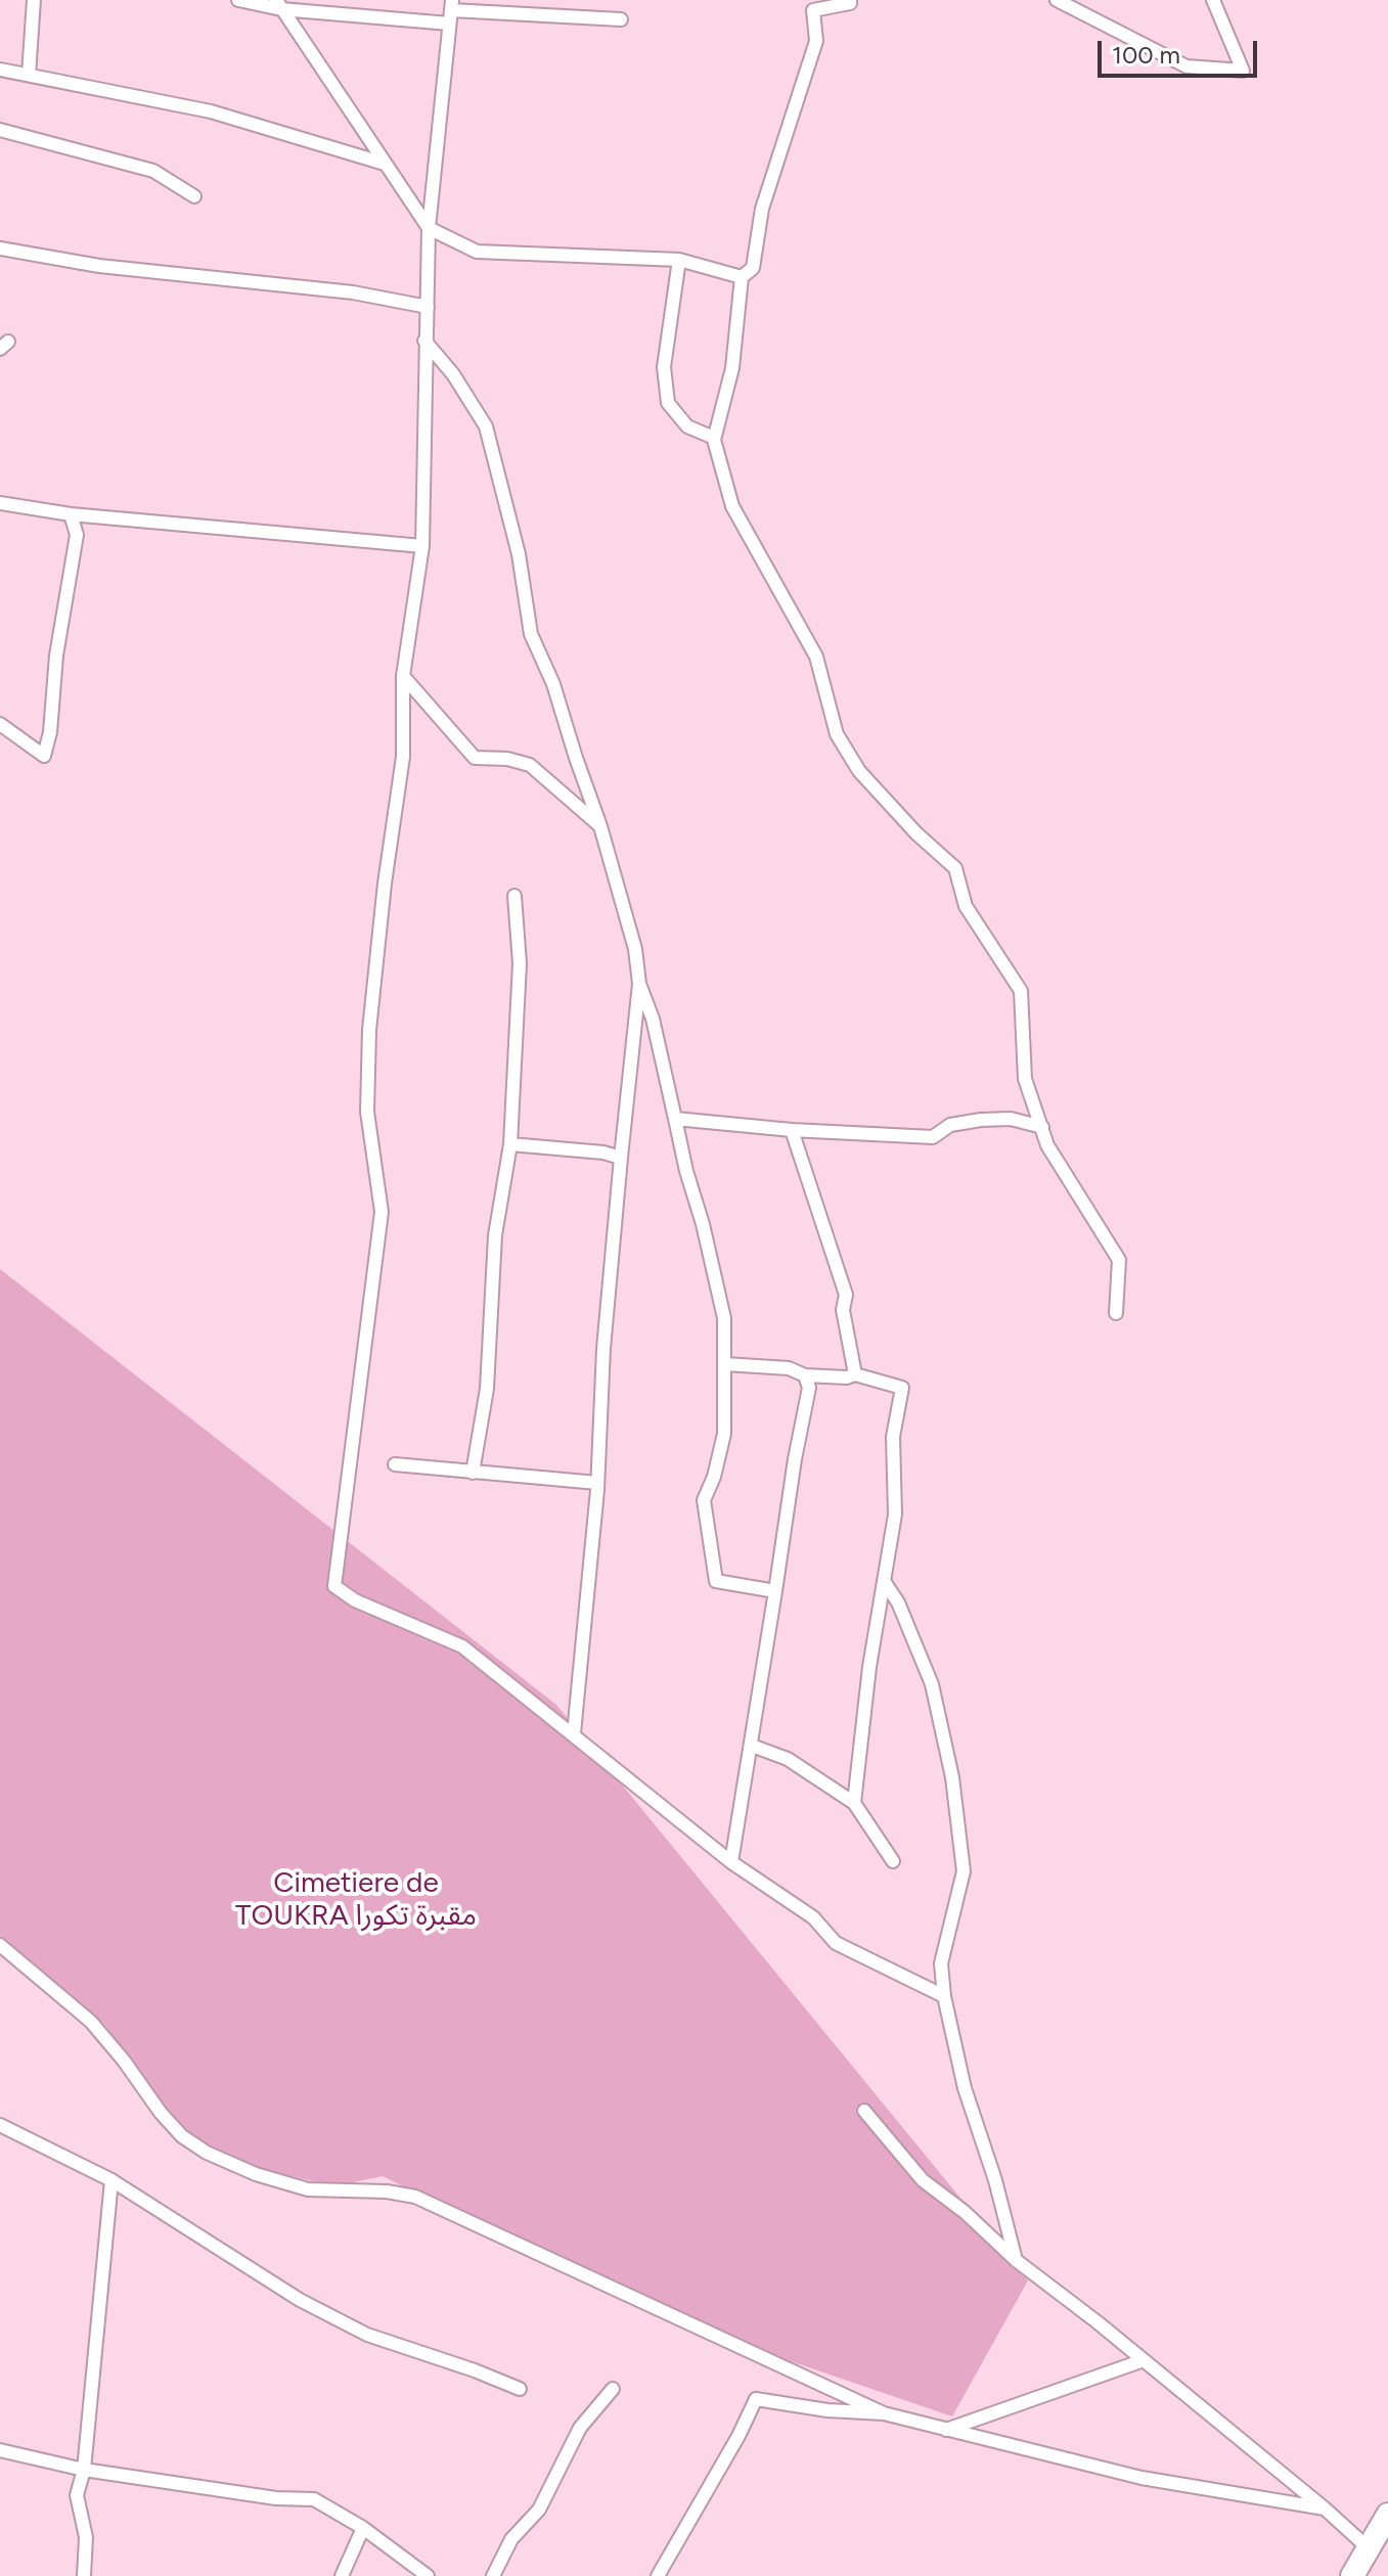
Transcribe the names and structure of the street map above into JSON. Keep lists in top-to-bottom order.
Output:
{
  "parks": ["Cimetiere de TOUKRA مقبرة تكورا"],
  "scale_bar": "100 m"
}
